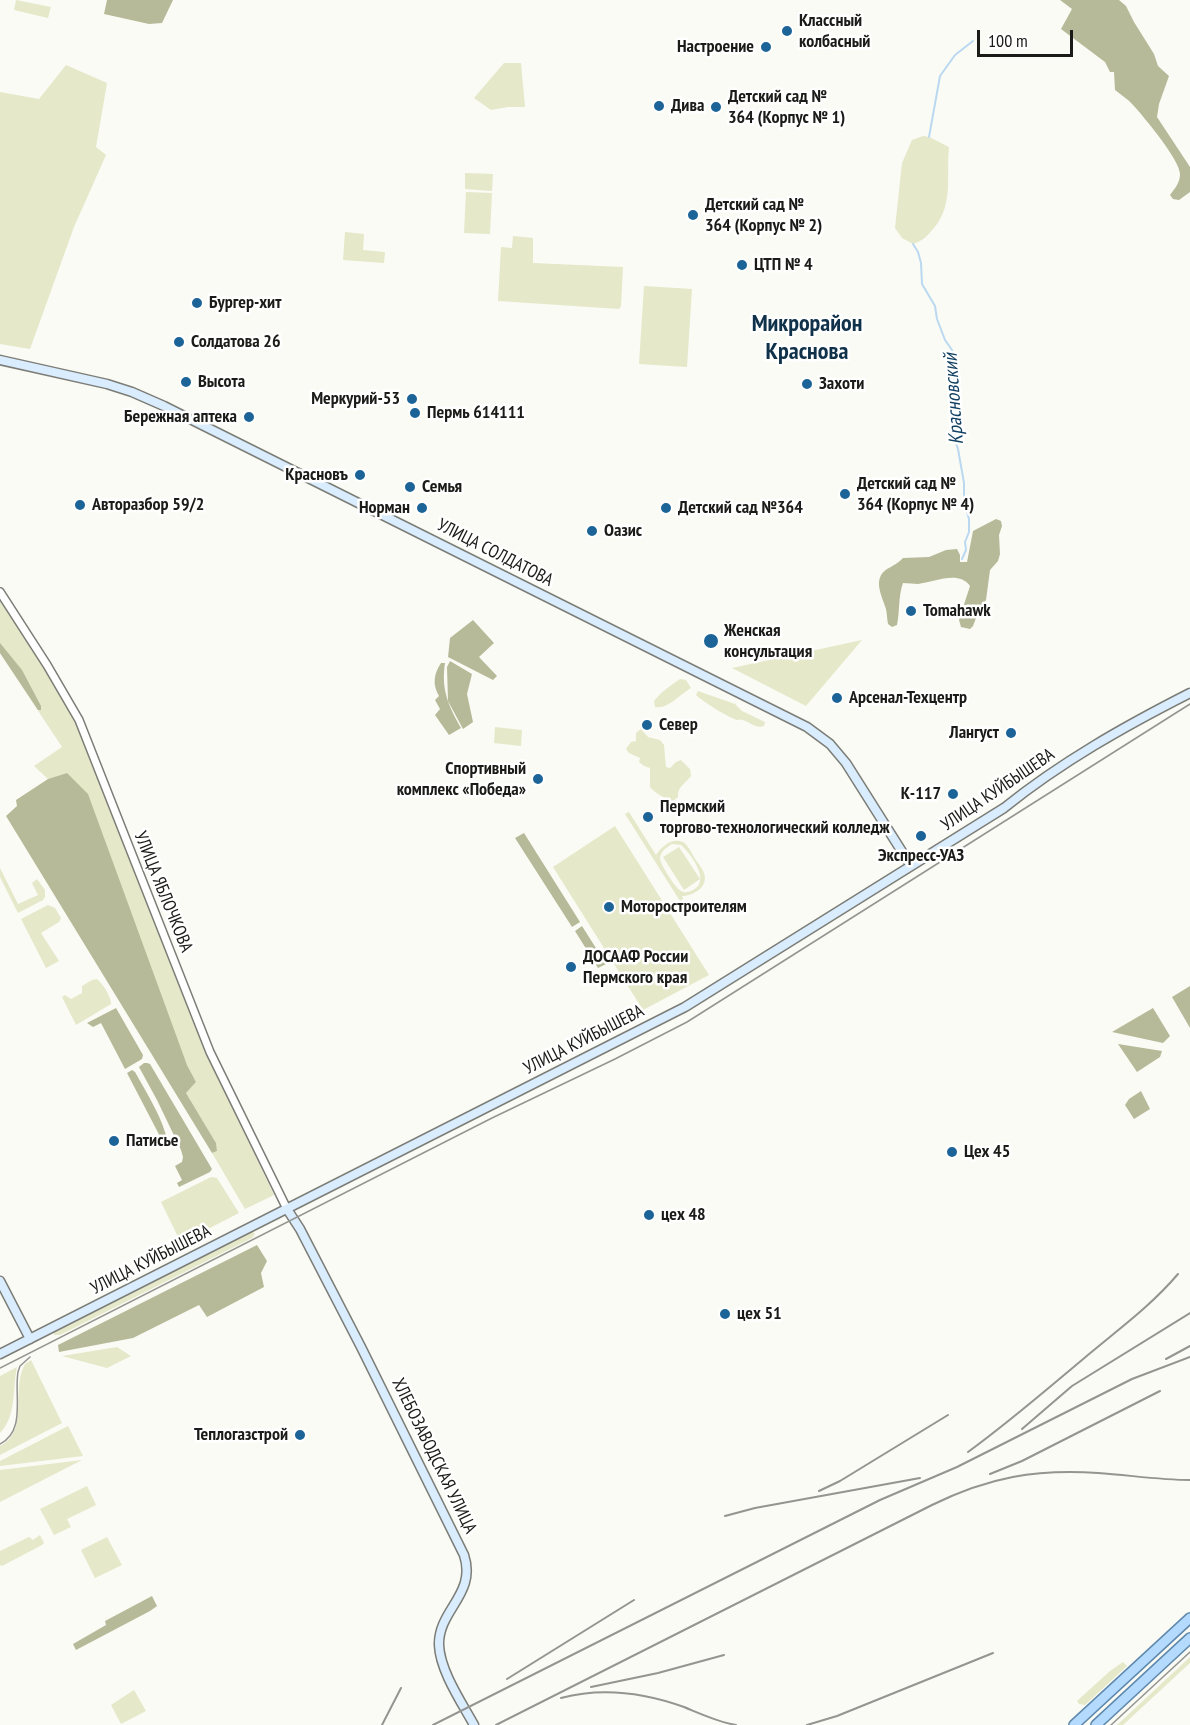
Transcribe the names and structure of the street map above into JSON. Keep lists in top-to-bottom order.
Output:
{
  "streets": {
    "main road": ["УЛИЦА СОЛДАТОВА", "УЛИЦА КУЙБЫШЕВА", "ХЛЕБОЗАВОДСКАЯ УЛИЦА"],
    "street": ["УЛИЦА ЯБЛОЧКОВА"]
  },
  "crossings": [
    ["УЛИЦА СОЛДАТОВА", "УЛИЦА КУЙБЫШЕВА"],
    ["УЛИЦА КУЙБЫШЕВА", "УЛИЦА ЯБЛОЧКОВА"],
    ["УЛИЦА КУЙБЫШЕВА", "ХЛЕБОЗАВОДСКАЯ УЛИЦА"],
    ["УЛИЦА ЯБЛОЧКОВА", "ХЛЕБОЗАВОДСКАЯ УЛИЦА"]
  ],
  "districts": ["Микрорайон Краснова"],
  "water": ["Красновский"],
  "places": [
    "Классный колбасный",
    "Настроение",
    "Дива",
    "Детский сад № 364 (Корпус № 1)",
    "Детский сад № 364 (Корпус № 2)",
    "ЦТП № 4",
    "Бургер-хит",
    "Солдатова 26",
    "Высота",
    "Захоти",
    "Меркурий-53",
    "Пермь 614111",
    "Бережная аптека",
    "Красновъ",
    "Семья",
    "Детский сад № 364 (Корпус № 4)",
    "Авторазбор 59/2",
    "Норман",
    "Детский сад №364",
    "Оазис",
    "Tomahawk",
    "Женская консультация",
    "Арсенал-Техцентр",
    "Север",
    "Лангуст",
    "Спортивный комплекс «Победа»",
    "К-117",
    "Пермский торгово-технологический колледж",
    "Экспресс-УАЗ",
    "Моторостроителям",
    "ДОСААФ России Пермского края",
    "Патисье",
    "Цех 45",
    "цех 48",
    "цех 51",
    "Теплогазстрой"
  ],
  "scale_bar": "100 m"
}
